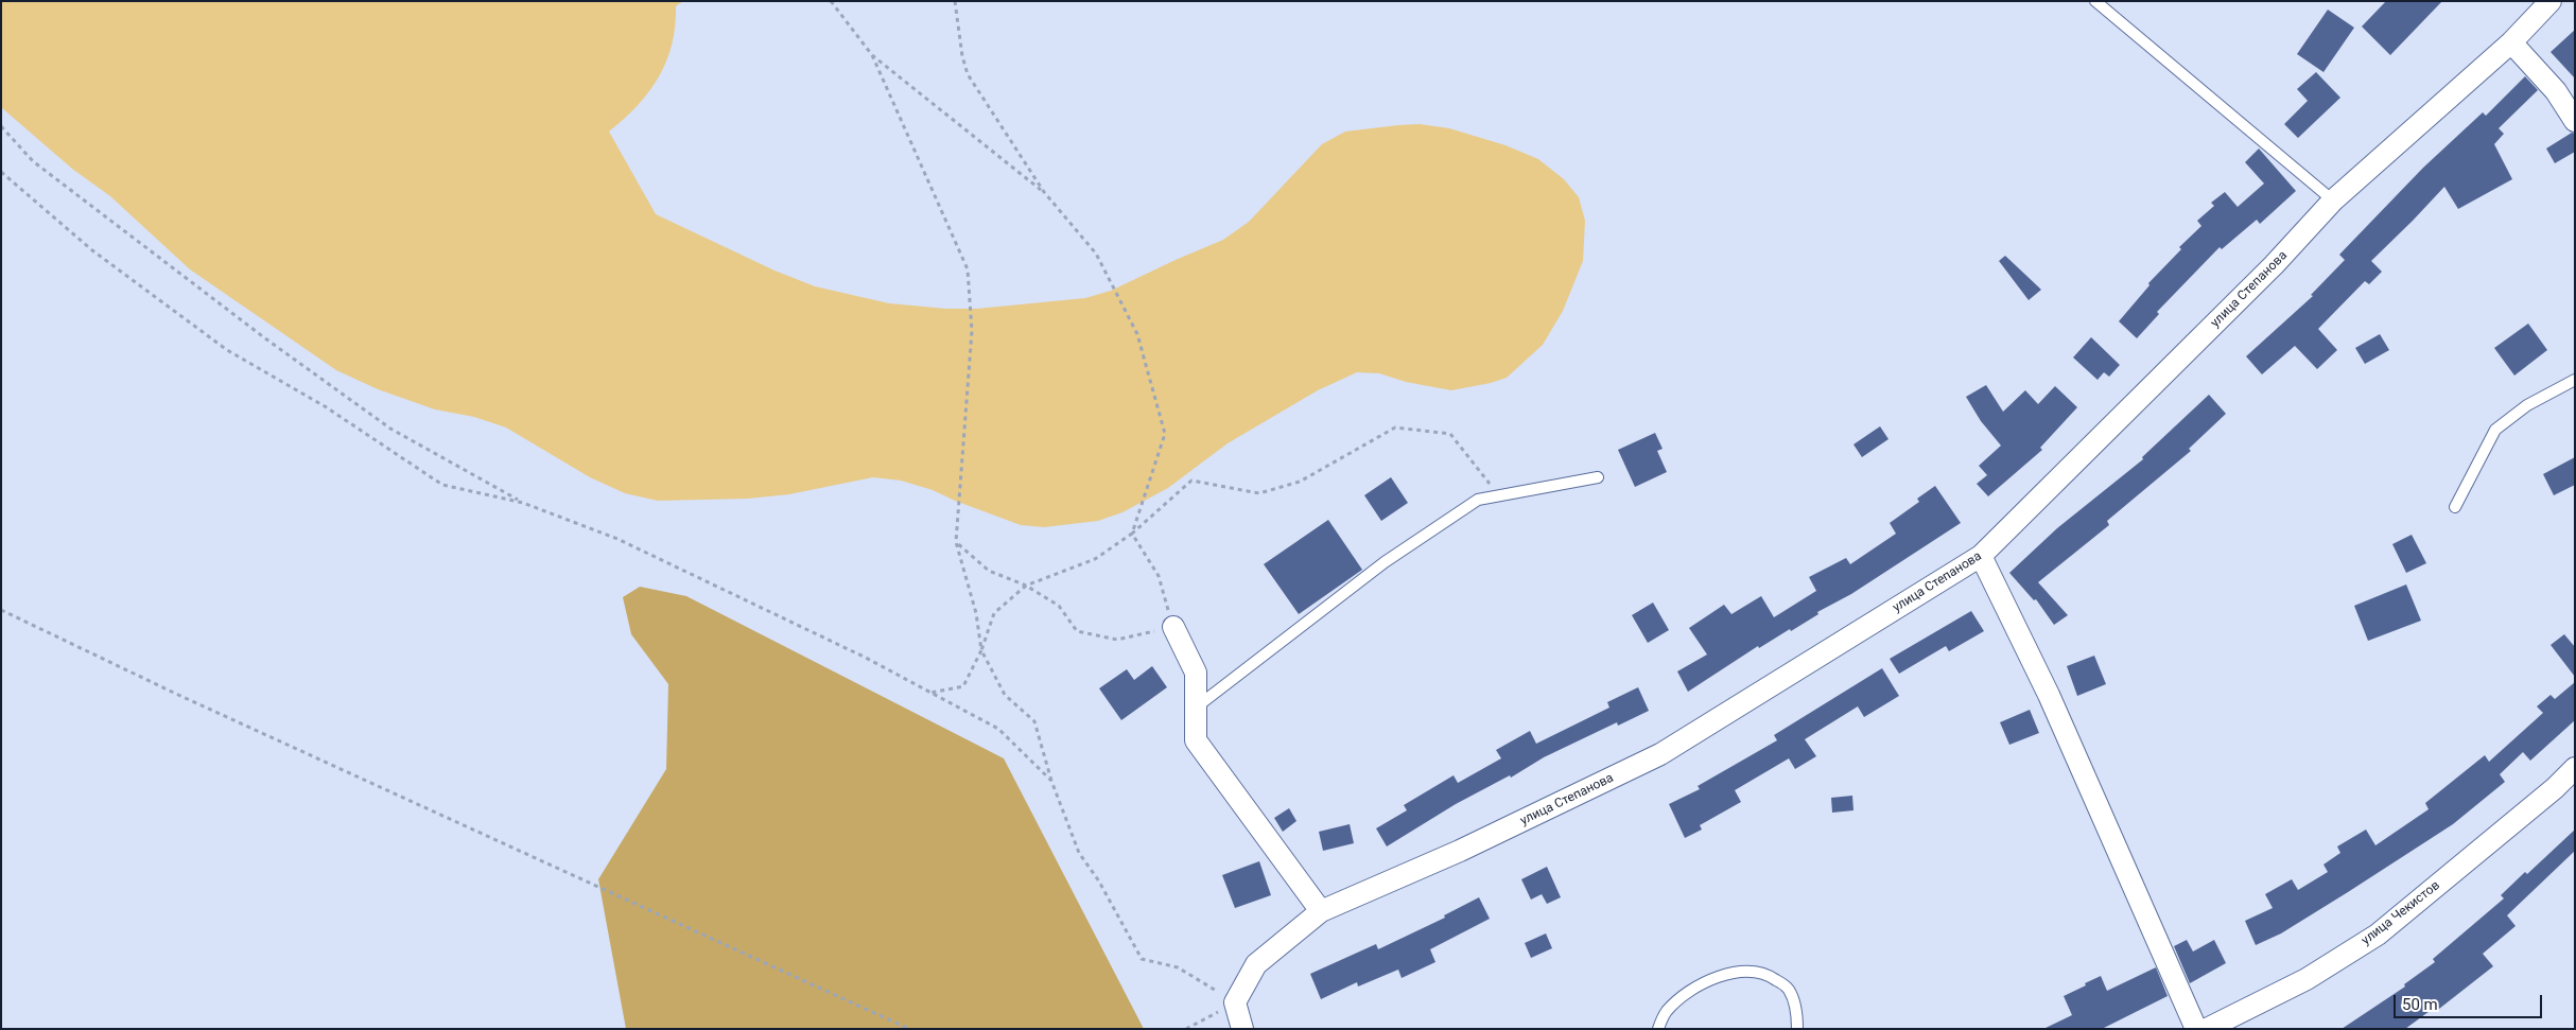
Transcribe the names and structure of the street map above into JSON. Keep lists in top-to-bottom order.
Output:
{
  "streets": {
    "street": ["улица Степанова", "улица Чекистов"]
  },
  "scale_bar": "50 m"
}
